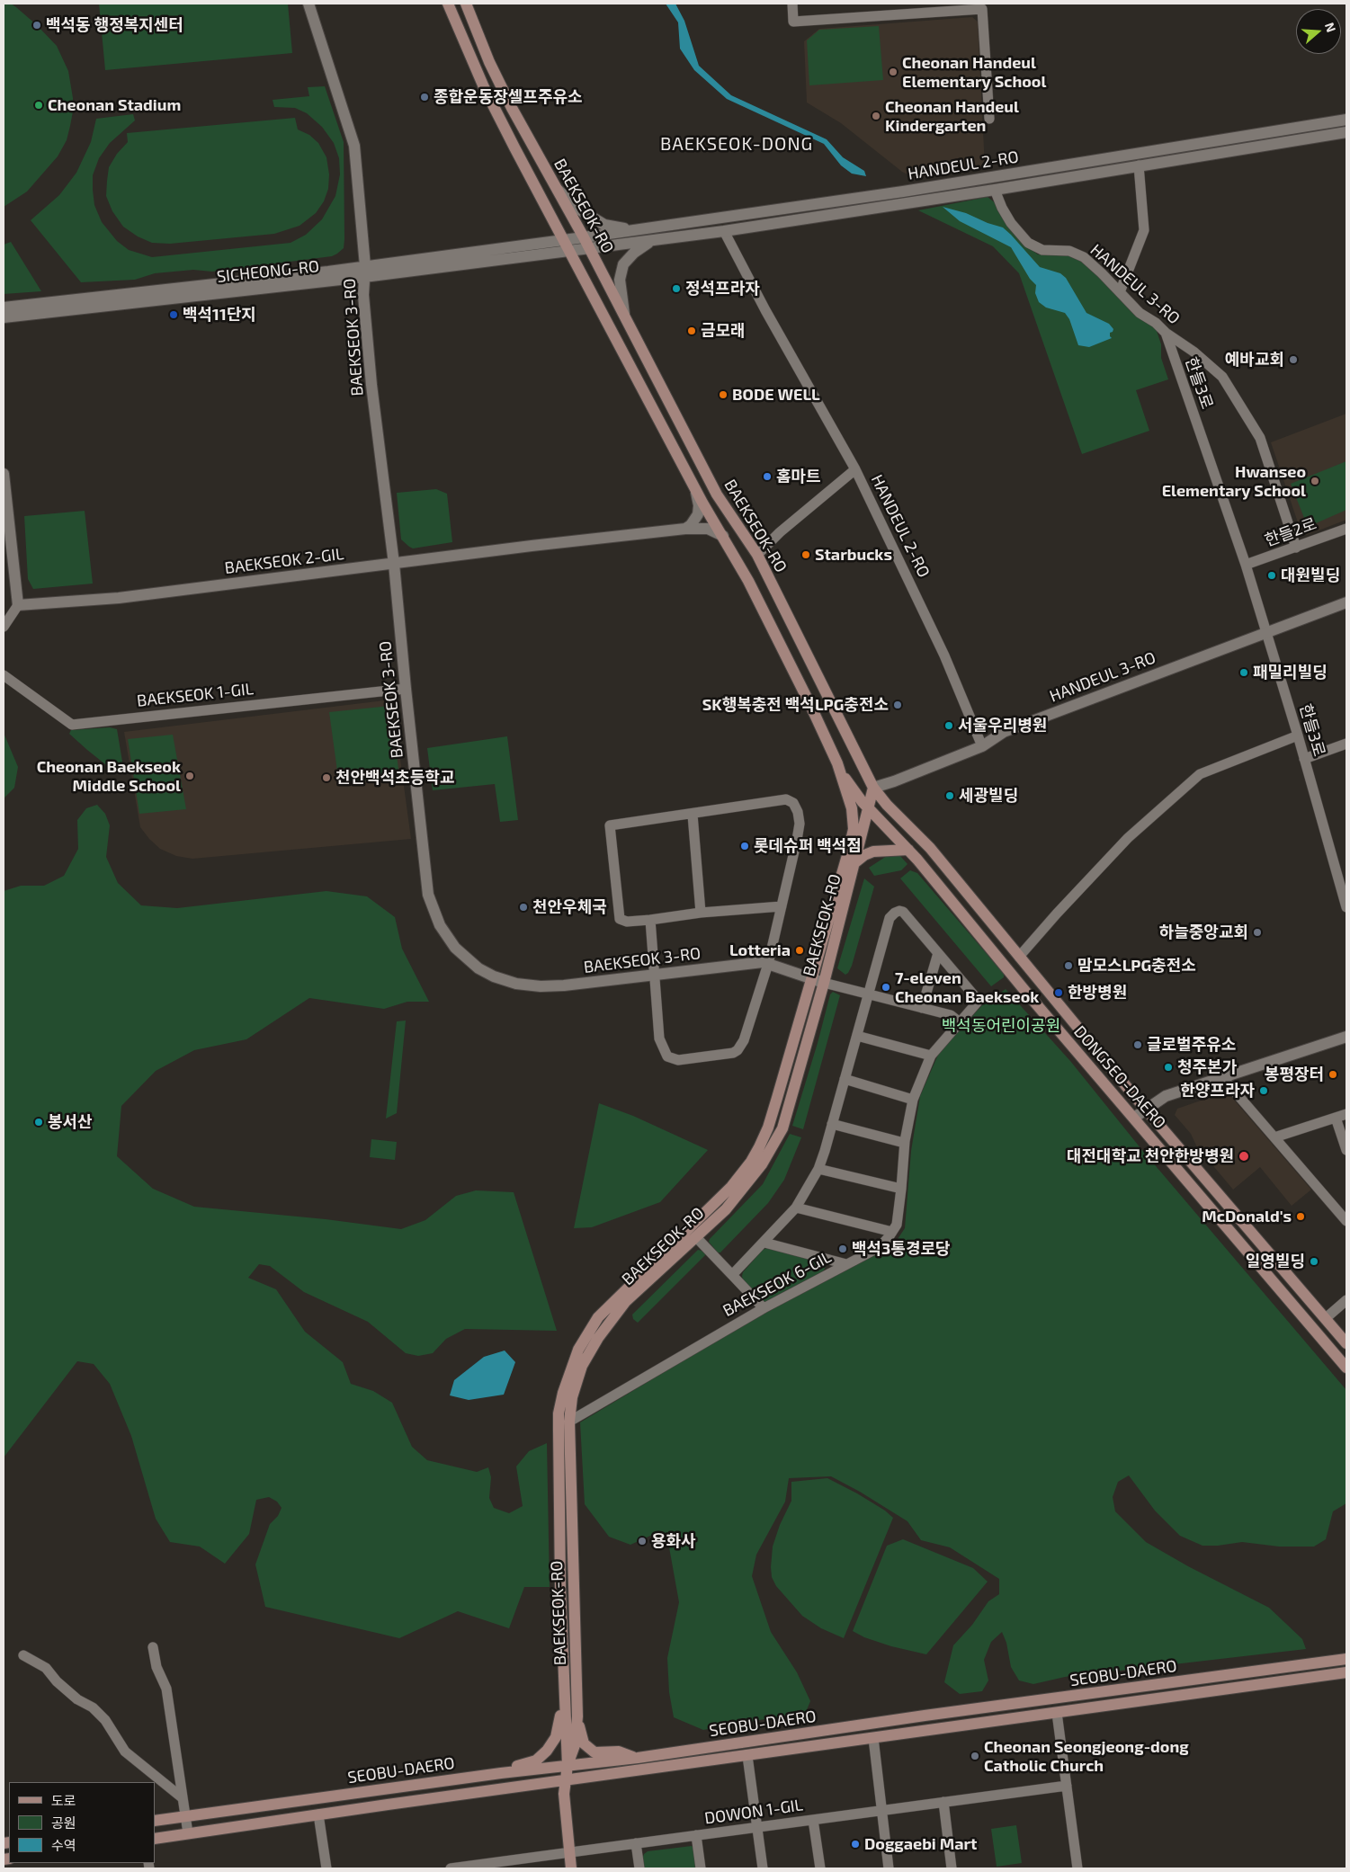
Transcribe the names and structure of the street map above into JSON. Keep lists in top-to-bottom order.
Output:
{
  "streets": {
    "main road": ["BAEKSEOK-RO", "DONGSEO-DAERO", "SEOBU-DAERO"],
    "street": [
      "HANDEUL 2-RO",
      "SICHEONG-RO",
      "HANDEUL 3-RO",
      "BAEKSEOK 3-RO",
      "한들3로",
      "한들2로",
      "BAEKSEOK 2-GIL",
      "BAEKSEOK 1-GIL",
      "BAEKSEOK 6-GIL",
      "DOWON 1-GIL"
    ]
  },
  "crossings": [
    ["HANDEUL 2-RO", "BAEKSEOK-RO"],
    ["HANDEUL 2-RO", "SICHEONG-RO"],
    ["HANDEUL 2-RO", "HANDEUL 3-RO"],
    ["BAEKSEOK-RO", "SICHEONG-RO"],
    ["BAEKSEOK-RO", "HANDEUL 3-RO"],
    ["BAEKSEOK-RO", "BAEKSEOK 3-RO"],
    ["BAEKSEOK-RO", "BAEKSEOK 2-GIL"],
    ["BAEKSEOK-RO", "DONGSEO-DAERO"],
    ["BAEKSEOK-RO", "BAEKSEOK 6-GIL"],
    ["BAEKSEOK-RO", "SEOBU-DAERO"],
    ["BAEKSEOK-RO", "DOWON 1-GIL"],
    ["SICHEONG-RO", "BAEKSEOK 3-RO"],
    ["HANDEUL 3-RO", "한들3로"],
    ["HANDEUL 3-RO", "한들2로"],
    ["HANDEUL 3-RO", "DONGSEO-DAERO"],
    ["BAEKSEOK 3-RO", "BAEKSEOK 2-GIL"],
    ["BAEKSEOK 3-RO", "BAEKSEOK 1-GIL"],
    ["BAEKSEOK 3-RO", "BAEKSEOK 6-GIL"],
    ["한들3로", "한들2로"]
  ],
  "districts": ["BAEKSEOK-DONG"],
  "parks": ["백석동어린이공원"],
  "places": [
    "백석동 행정복지센터",
    "Cheonan Handeul Elementary School",
    "종합운동장셀프주유소",
    "Cheonan Stadium",
    "Cheonan Handeul Kindergarten",
    "정석프라자",
    "백석11단지",
    "금모래",
    "예바교회",
    "BODE WELL",
    "홈마트",
    "Hwanseo Elementary School",
    "Starbucks",
    "대원빌딩",
    "패밀리빌딩",
    "SK행복충전 백석LPG충전소",
    "서울우리병원",
    "Cheonan Baekseok Middle School",
    "천안백석초등학교",
    "세광빌딩",
    "롯데슈퍼 백석점",
    "천안우체국",
    "하늘중앙교회",
    "Lotteria",
    "맘모스LPG충전소",
    "7-eleven Cheonan Baekseok",
    "한방병원",
    "글로벌주유소",
    "청주본가",
    "봉평장터",
    "한양프라자",
    "봉서산",
    "대전대학교 천안한방병원",
    "McDonald's",
    "백석3통경로당",
    "일영빌딩",
    "용화사",
    "Cheonan Seongjeong-dong Catholic Church",
    "Doggaebi Mart"
  ],
  "legend": ["도로", "공원", "수역"],
  "north": "right"
}
